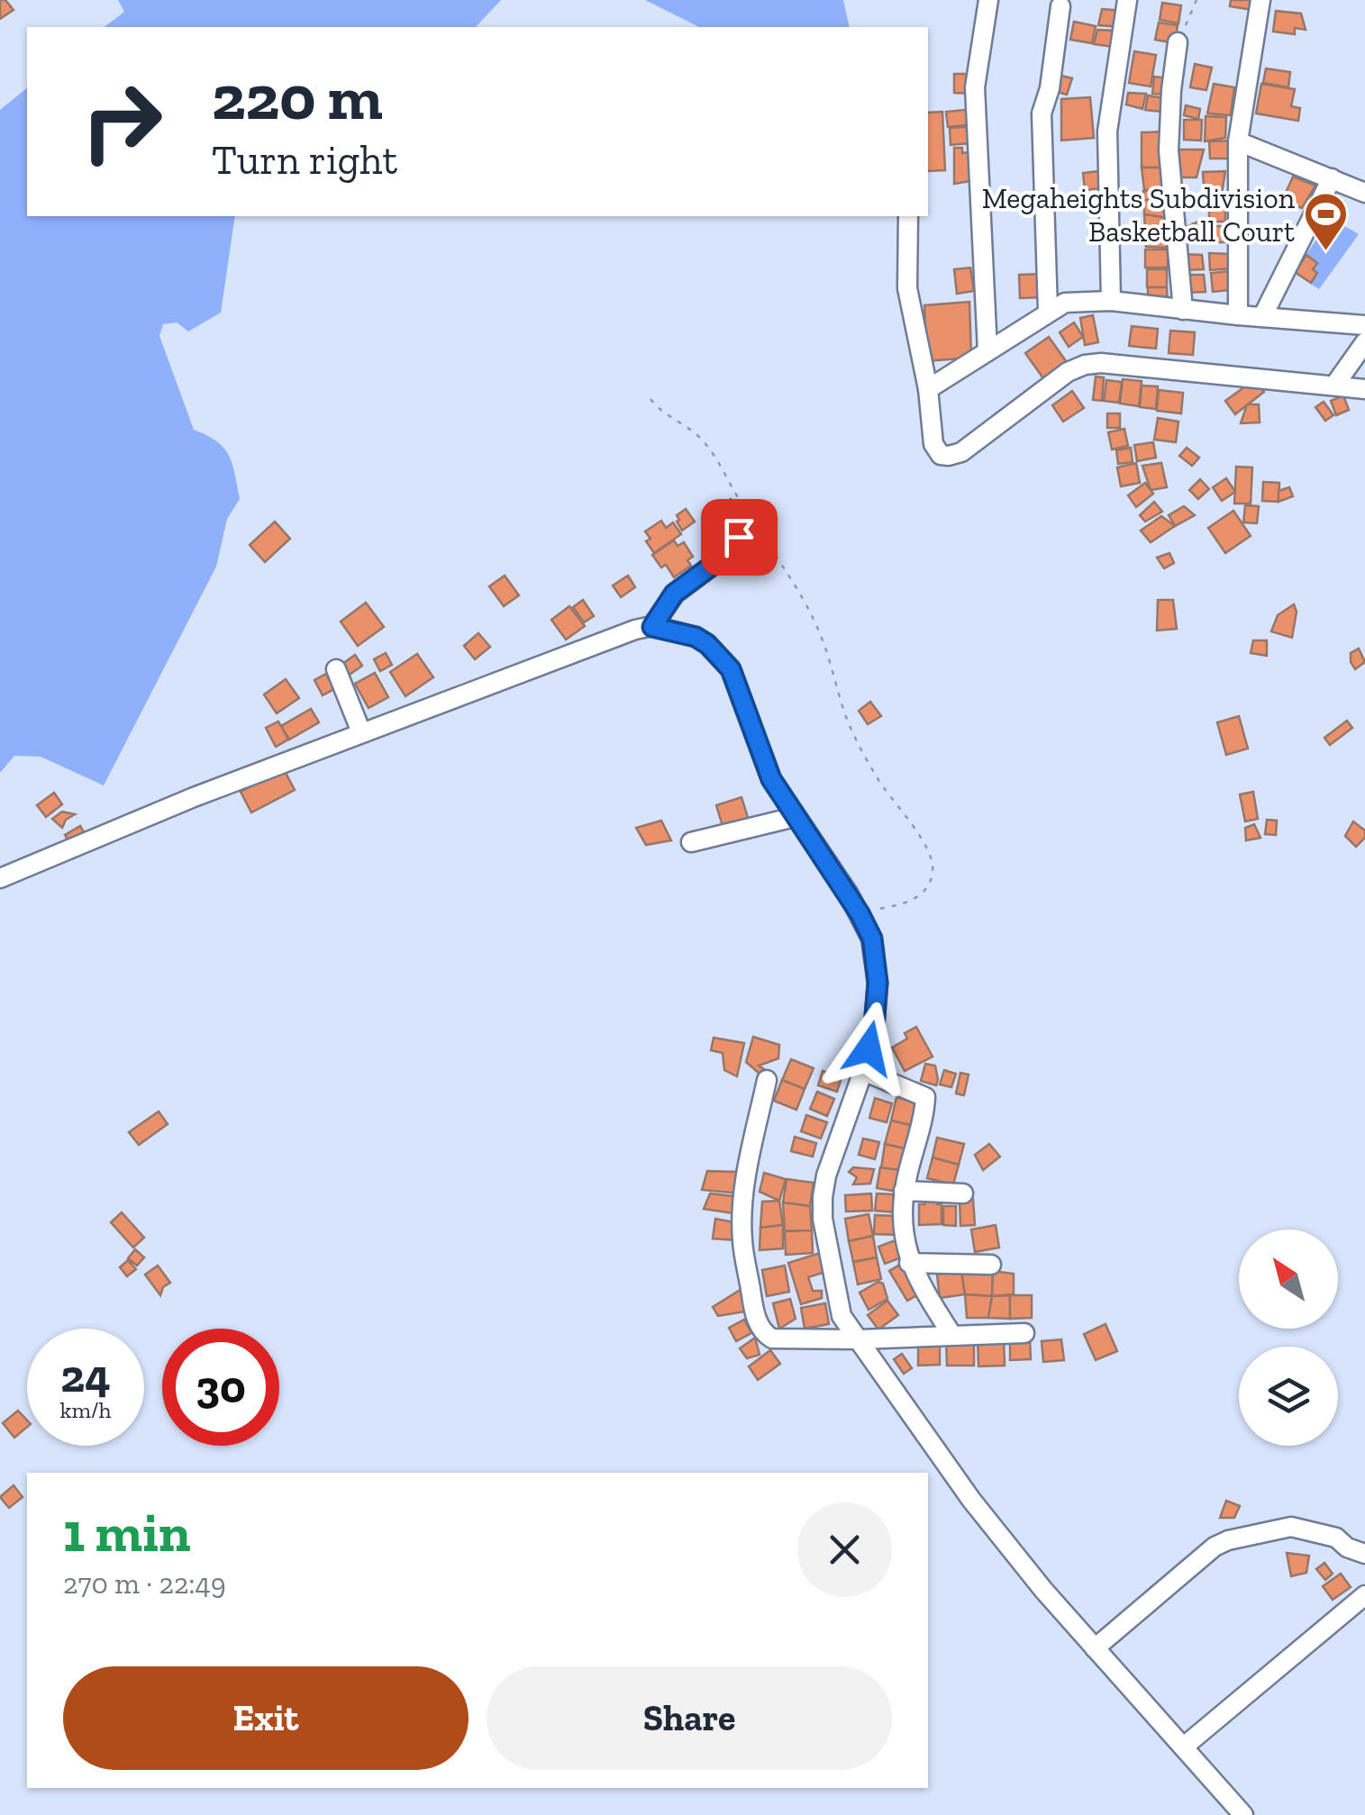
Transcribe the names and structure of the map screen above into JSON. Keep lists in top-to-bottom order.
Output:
{
  "places": {
    "sports": ["Megaheights Subdivision Basketball Court"]
  },
  "north": "top left",
  "page": {
    "turn": ["220 m", "Turn right"],
    "speed": "24 km/h",
    "limit": "30",
    "heading": ["1 min", "270 m · 22:49"],
    "buttons": ["Exit", "Share"]
  }
}
